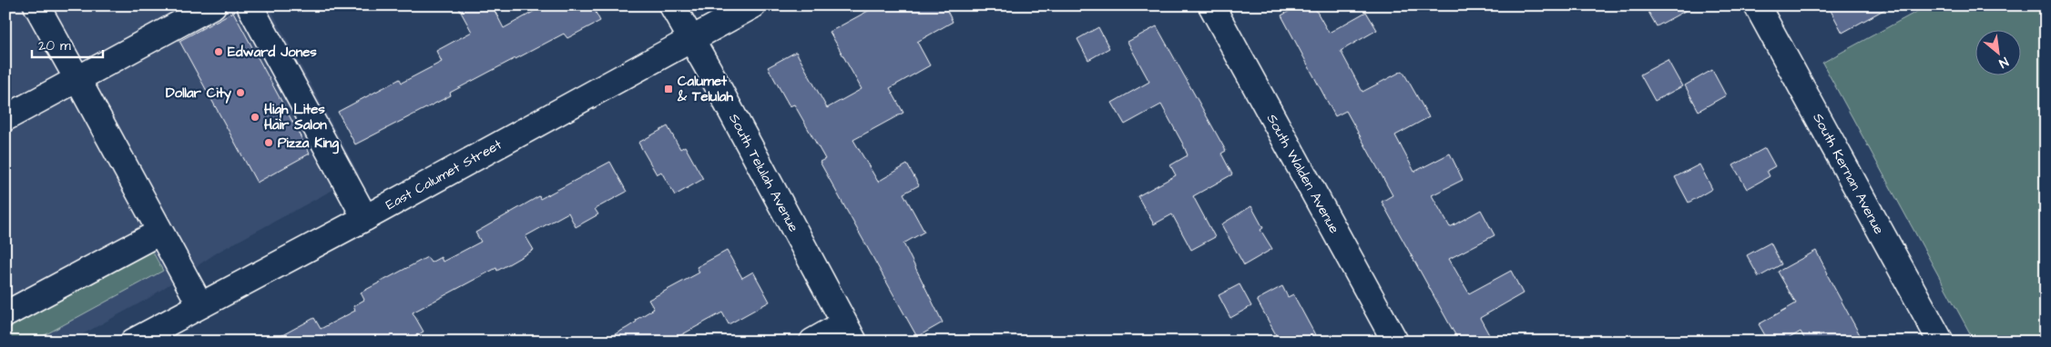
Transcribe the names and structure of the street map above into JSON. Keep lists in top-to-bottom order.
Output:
{
  "streets": {
    "street": [
      "South Telulah Avenue",
      "South Walden Avenue",
      "South Kernan Avenue",
      "East Calumet Street"
    ]
  },
  "crossings": [
    ["South Telulah Avenue", "East Calumet Street"]
  ],
  "places": {
    "other": [
      "Edward Jones",
      "Dollar City",
      "High Lites Hair Salon",
      "Pizza King"
    ],
    "transit": ["Calumet & Telulah"]
  },
  "scale_bar": "20 m",
  "north": "bottom right"
}
